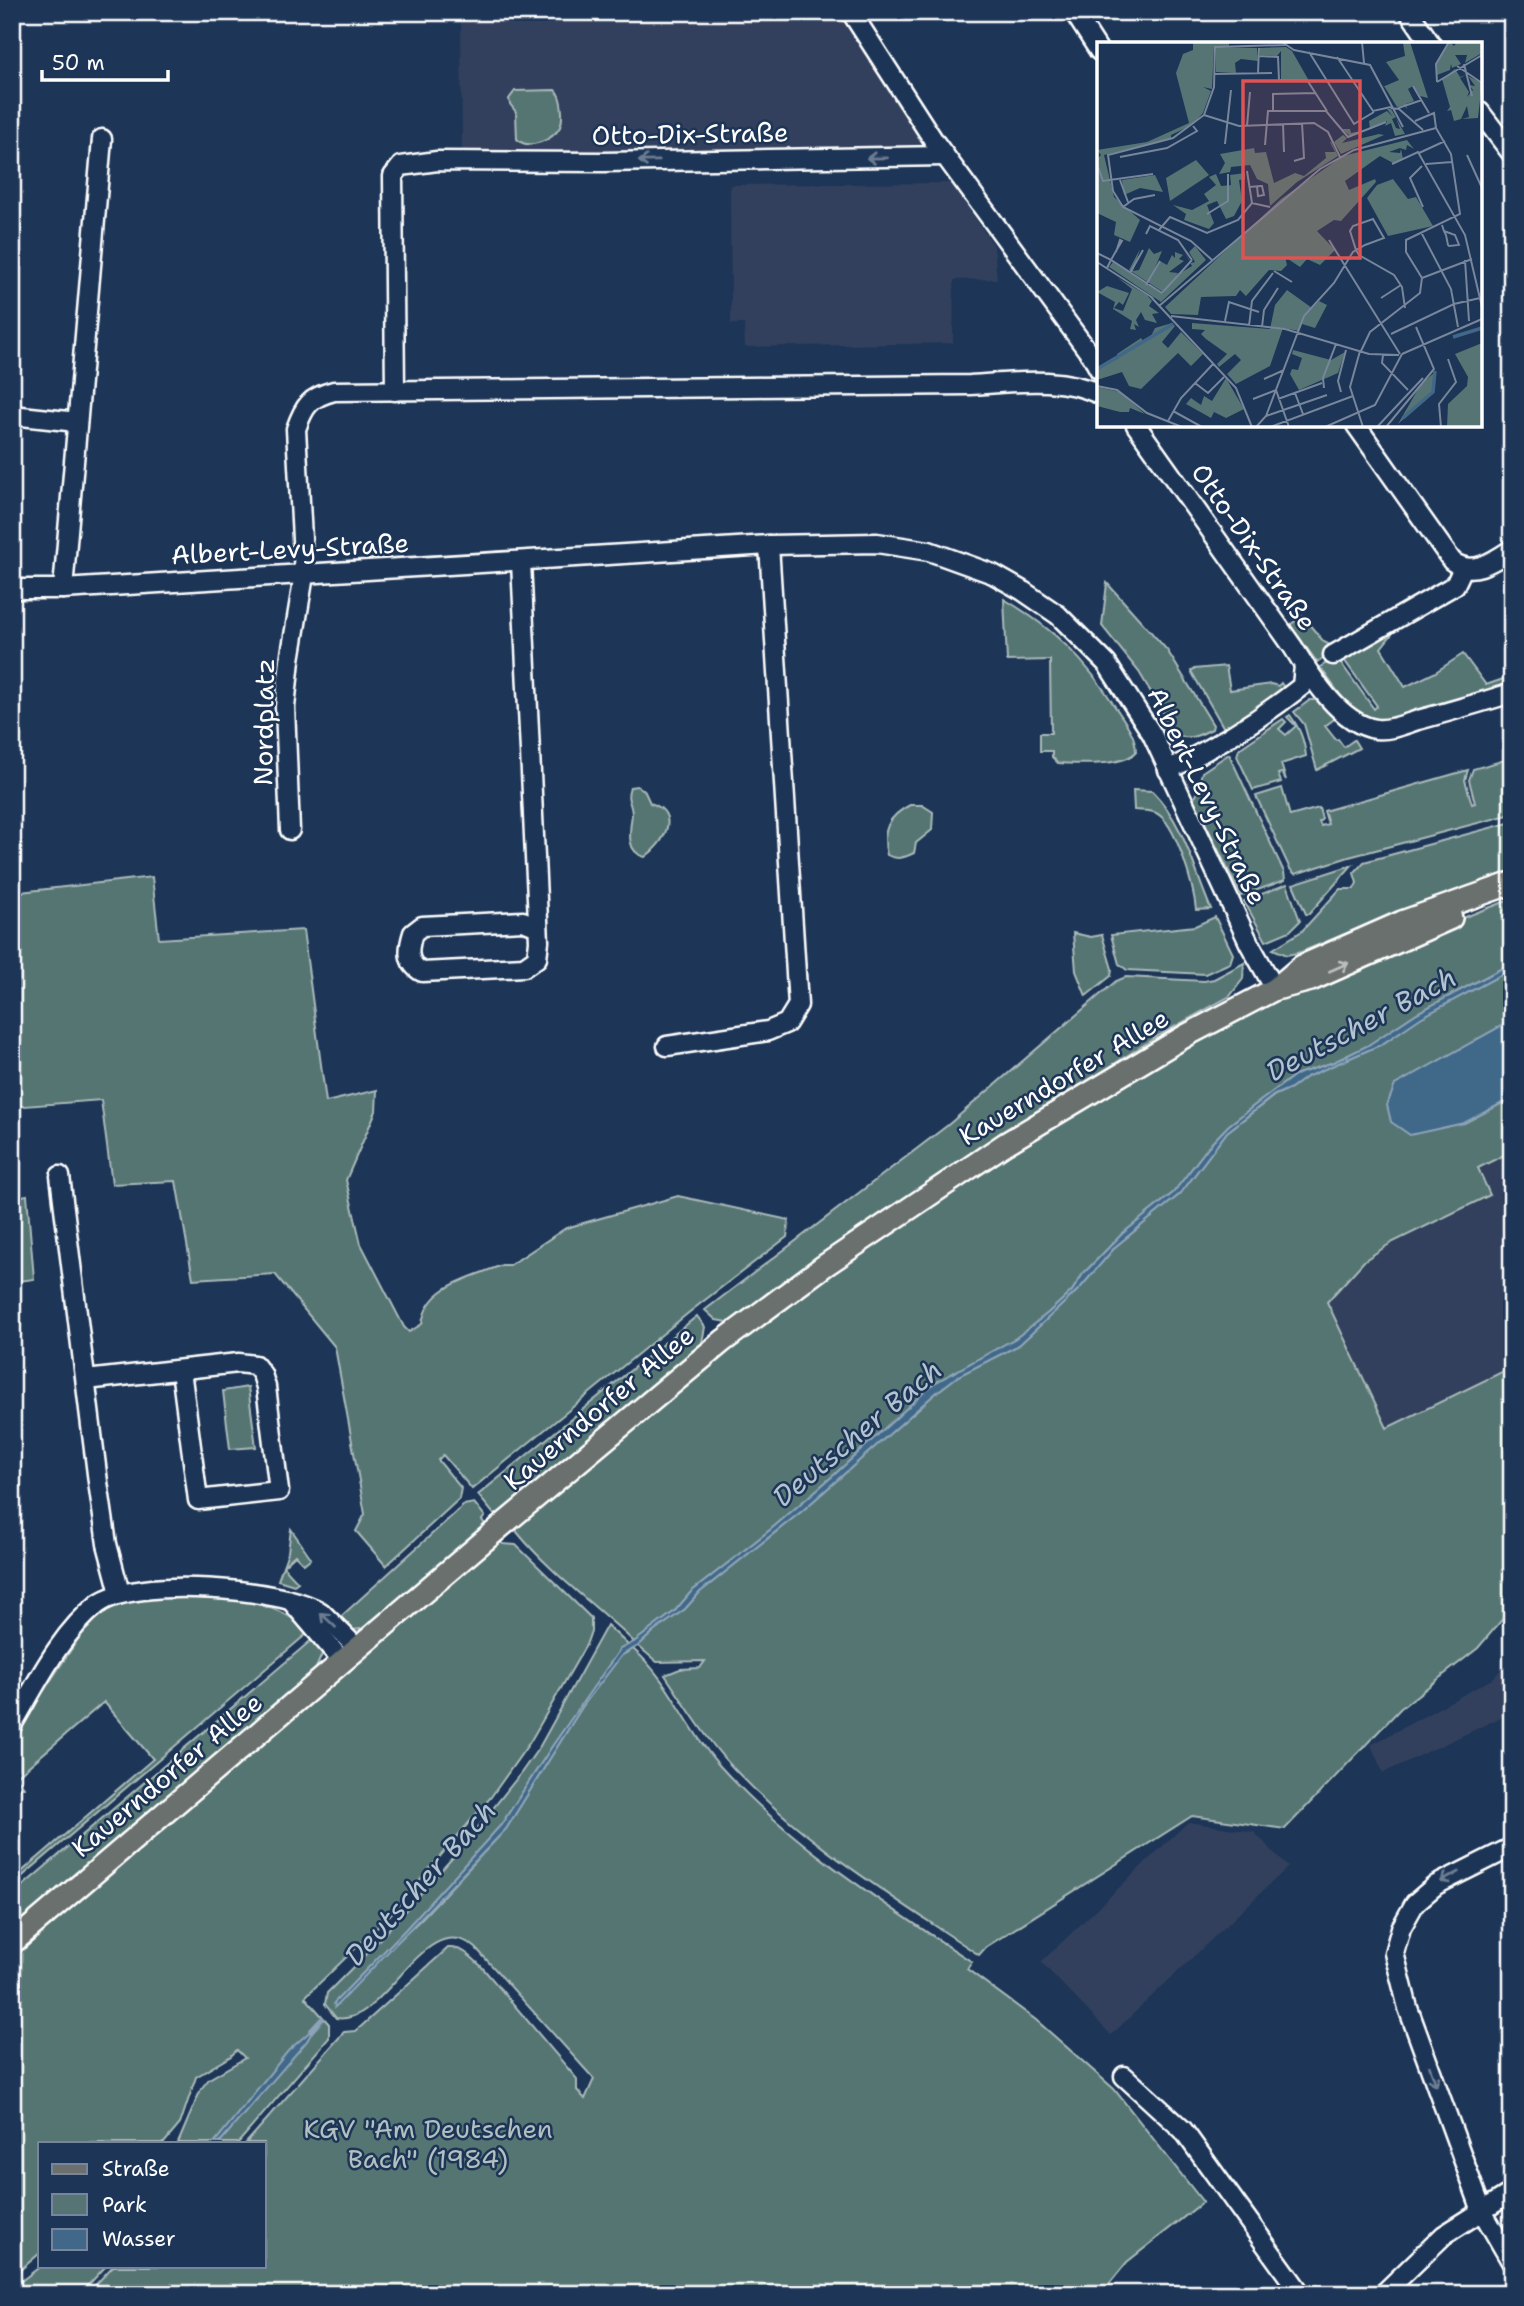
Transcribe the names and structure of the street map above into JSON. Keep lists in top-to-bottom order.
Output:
{
  "streets": {
    "main road": ["Kauerndorfer Allee"],
    "street": ["Otto-Dix-Straße", "Albert-Levy-Straße", "Nordplatz"]
  },
  "crossings": [
    ["Otto-Dix-Straße", "Albert-Levy-Straße"],
    ["Albert-Levy-Straße", "Nordplatz"],
    ["Albert-Levy-Straße", "Kauerndorfer Allee"]
  ],
  "water": ["Deutscher Bach"],
  "parks": ["KGV \"Am Deutschen Bach\" (1984)"],
  "legend": ["Straße", "Park", "Wasser"],
  "scale_bar": "50 m"
}
